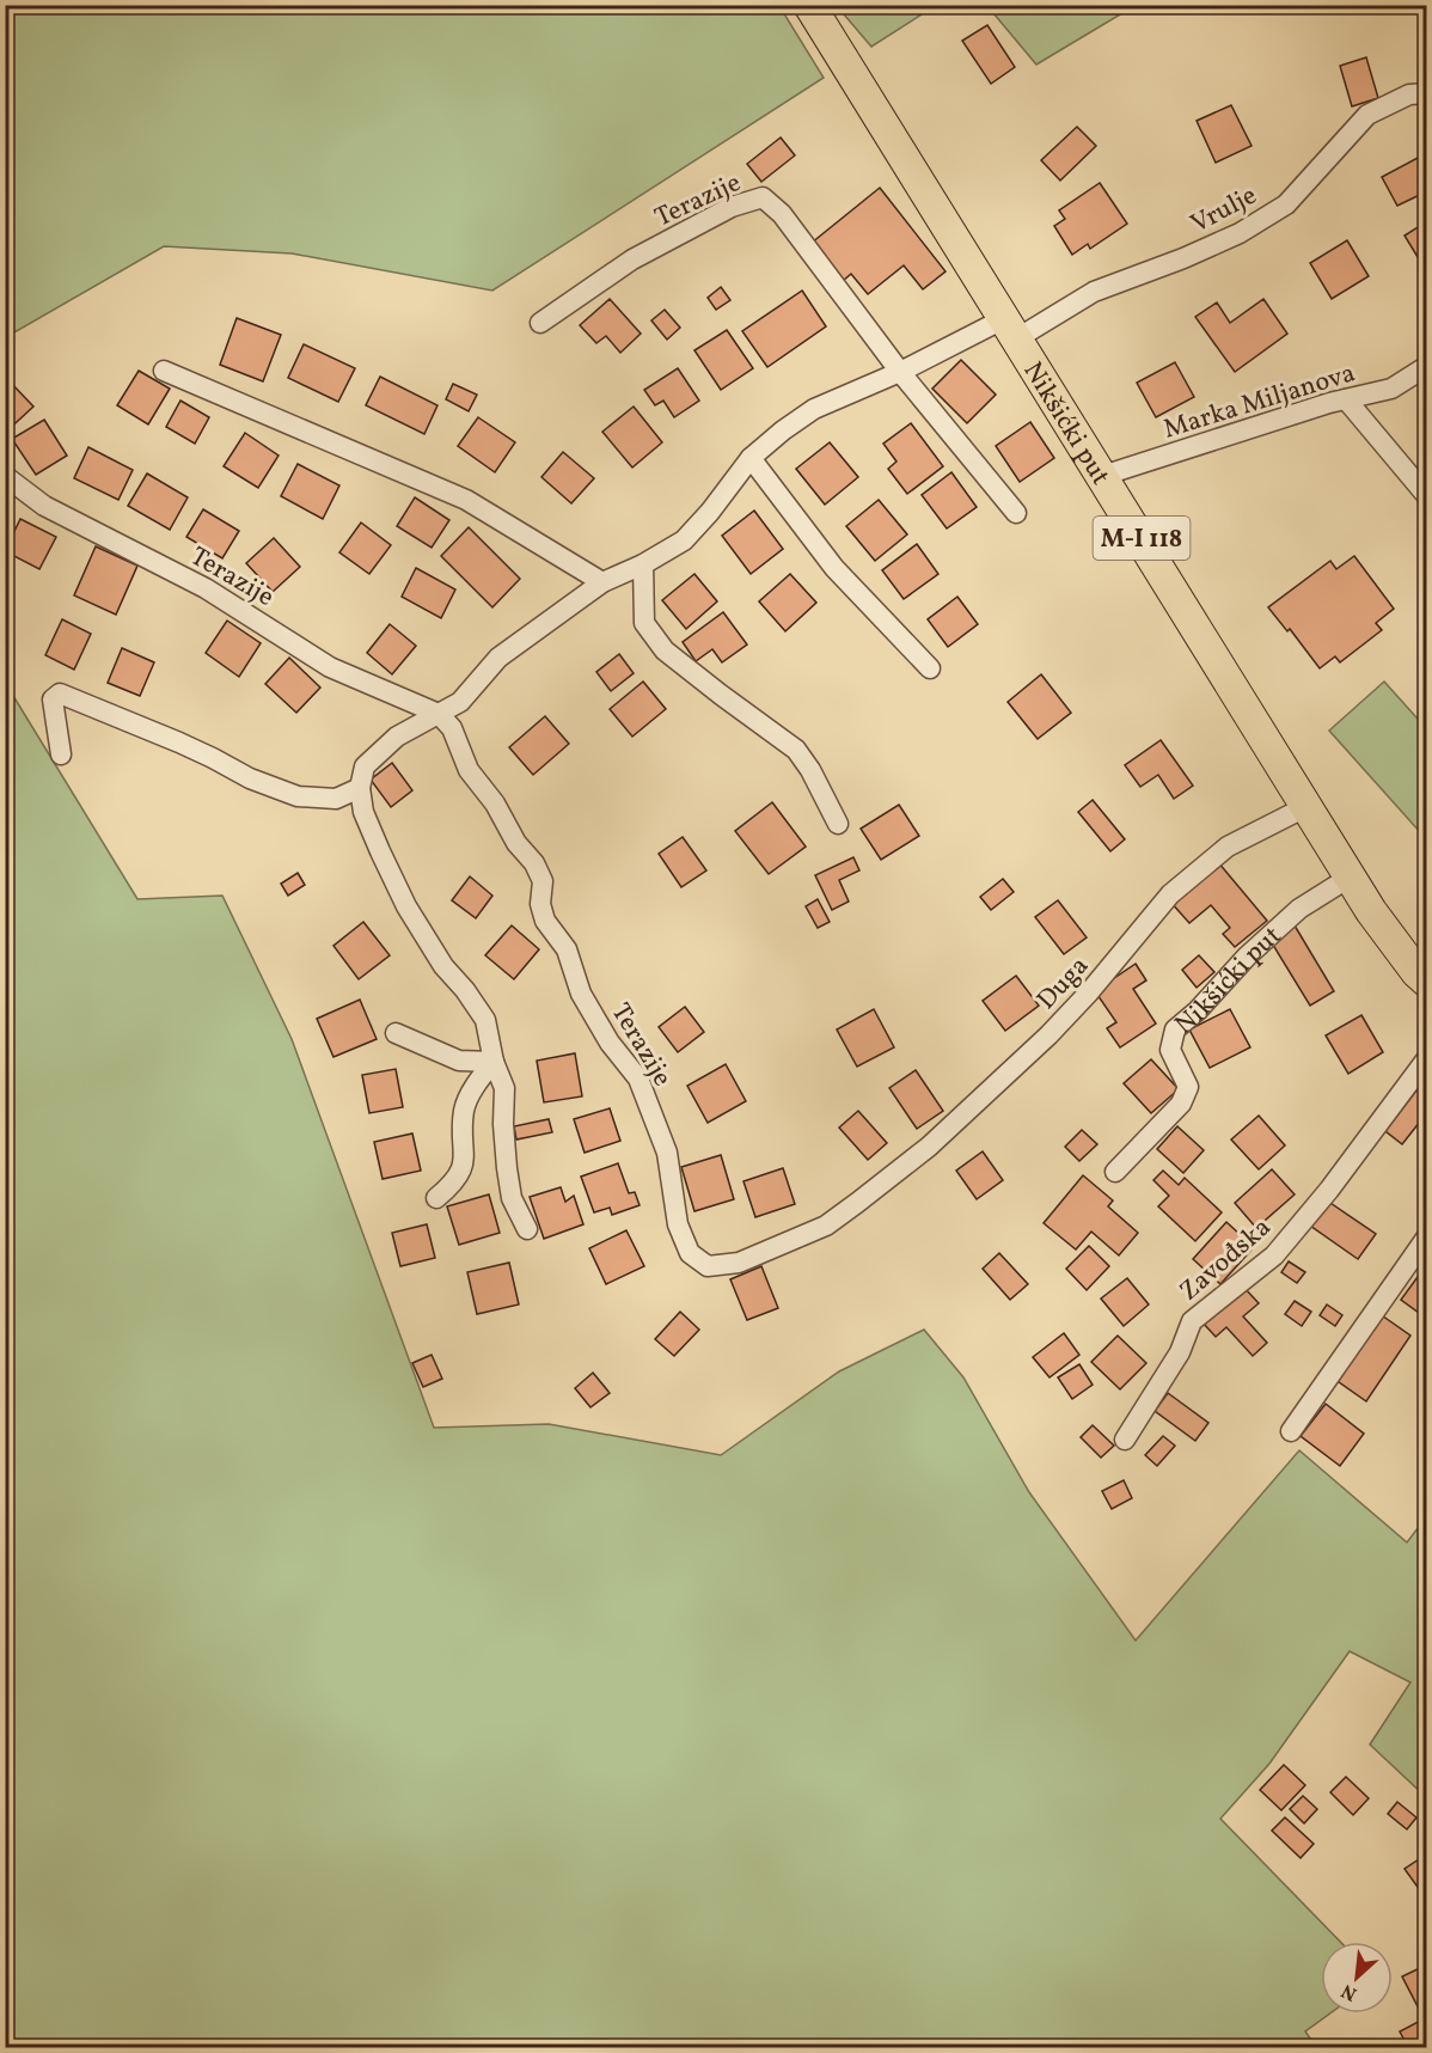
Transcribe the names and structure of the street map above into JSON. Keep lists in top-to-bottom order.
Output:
{
  "streets": {
    "main road": ["Nikšićki put", "M-I 118"],
    "street": [
      "Terazije",
      "Vrulje",
      "Marka Miljanova",
      "Duga",
      "Zavođska"
    ]
  },
  "crossings": [
    ["Terazije", "Duga"],
    ["Vrulje", "Nikšićki put"],
    ["Marka Miljanova", "Nikšićki put"],
    ["Nikšićki put", "Duga"]
  ],
  "north": "bottom left"
}
